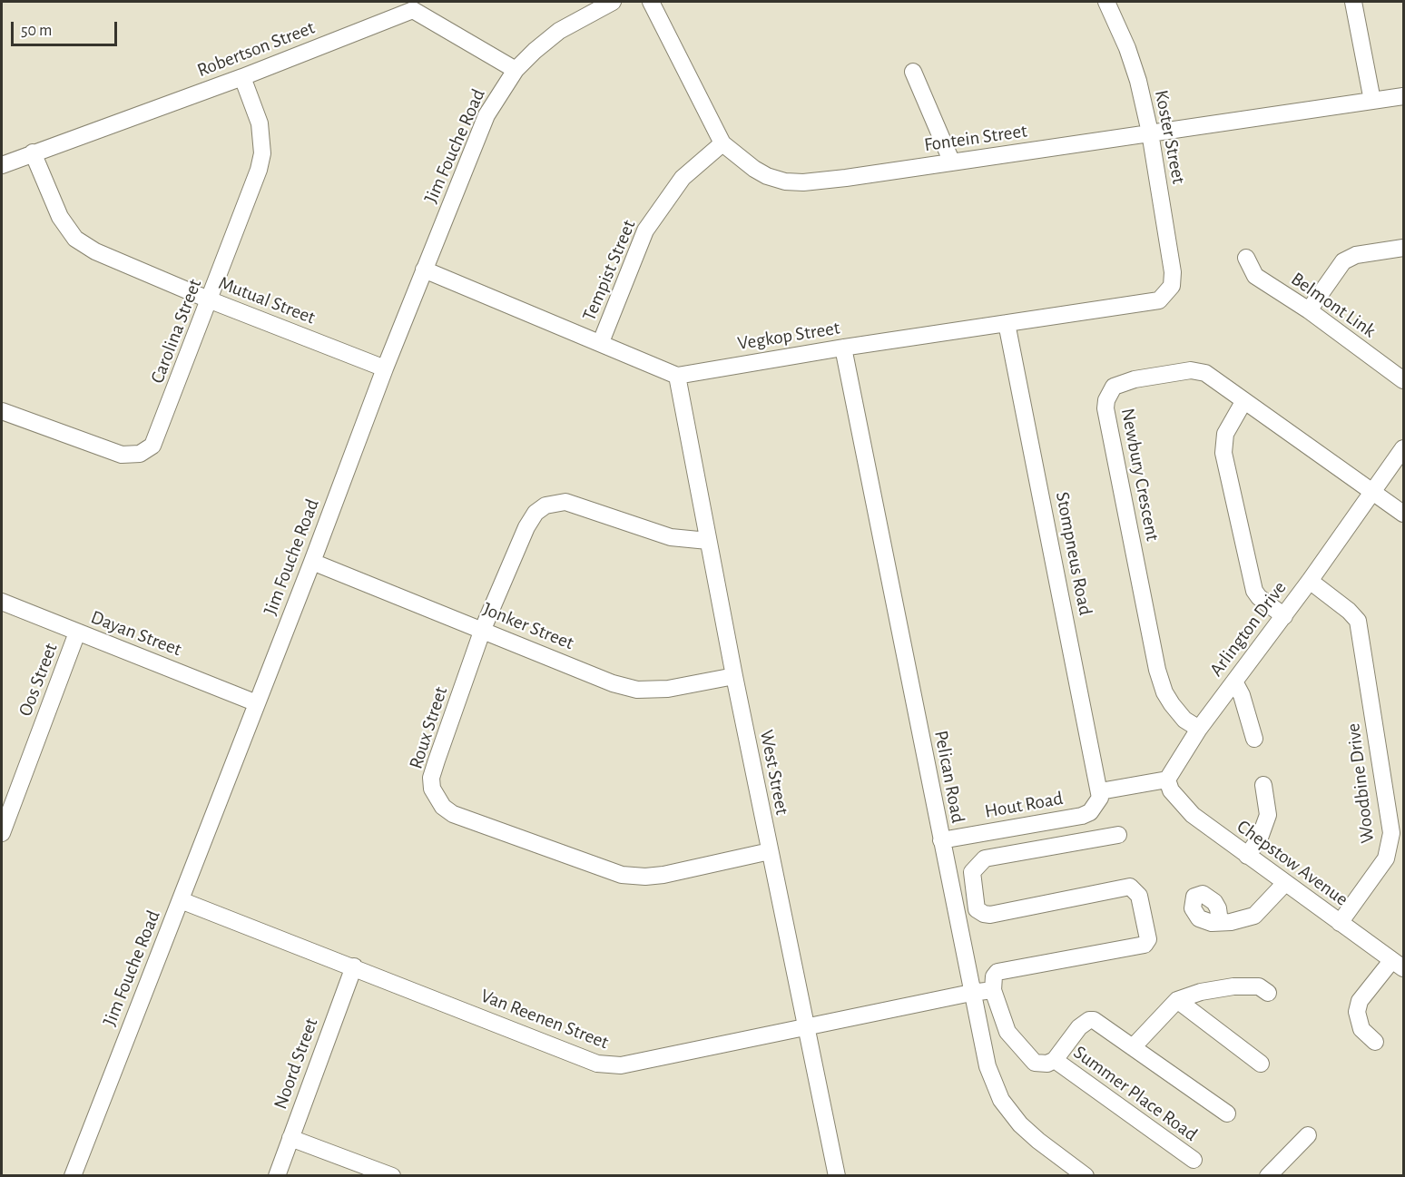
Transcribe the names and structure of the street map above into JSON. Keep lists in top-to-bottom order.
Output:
{
  "streets": {
    "street": [
      "Robertson Street",
      "Koster Street",
      "Fontein Street",
      "Jim Fouche Road",
      "Tempist Street",
      "Mutual Street",
      "Belmont Link",
      "Carolina Street",
      "Vegkop Street",
      "Newbury Crescent",
      "Stompneus Road",
      "Jonker Street",
      "Arlington Drive",
      "Dayan Street",
      "Oos Street",
      "Roux Street",
      "West Street",
      "Pelican Road",
      "Woodbine Drive",
      "Hout Road",
      "Chepstow Avenue",
      "Van Reenen Street",
      "Noord Street",
      "Summer Place Road"
    ]
  },
  "crossings": [
    ["Robertson Street", "Jim Fouche Road"],
    ["Robertson Street", "Mutual Street"],
    ["Robertson Street", "Carolina Street"],
    ["Koster Street", "Fontein Street"],
    ["Koster Street", "Vegkop Street"],
    ["Fontein Street", "Tempist Street"],
    ["Jim Fouche Road", "Mutual Street"],
    ["Jim Fouche Road", "Jonker Street"],
    ["Jim Fouche Road", "Dayan Street"],
    ["Jim Fouche Road", "Van Reenen Street"],
    ["Mutual Street", "Carolina Street"],
    ["Vegkop Street", "Stompneus Road"],
    ["Vegkop Street", "West Street"],
    ["Vegkop Street", "Pelican Road"],
    ["Newbury Crescent", "Arlington Drive"],
    ["Stompneus Road", "Hout Road"],
    ["Jonker Street", "Roux Street"],
    ["Jonker Street", "West Street"],
    ["Arlington Drive", "Woodbine Drive"],
    ["Arlington Drive", "Chepstow Avenue"],
    ["Dayan Street", "Oos Street"],
    ["Roux Street", "West Street"],
    ["West Street", "Van Reenen Street"],
    ["Pelican Road", "Hout Road"],
    ["Pelican Road", "Van Reenen Street"],
    ["Woodbine Drive", "Chepstow Avenue"],
    ["Van Reenen Street", "Noord Street"]
  ],
  "scale_bar": "50 m"
}
